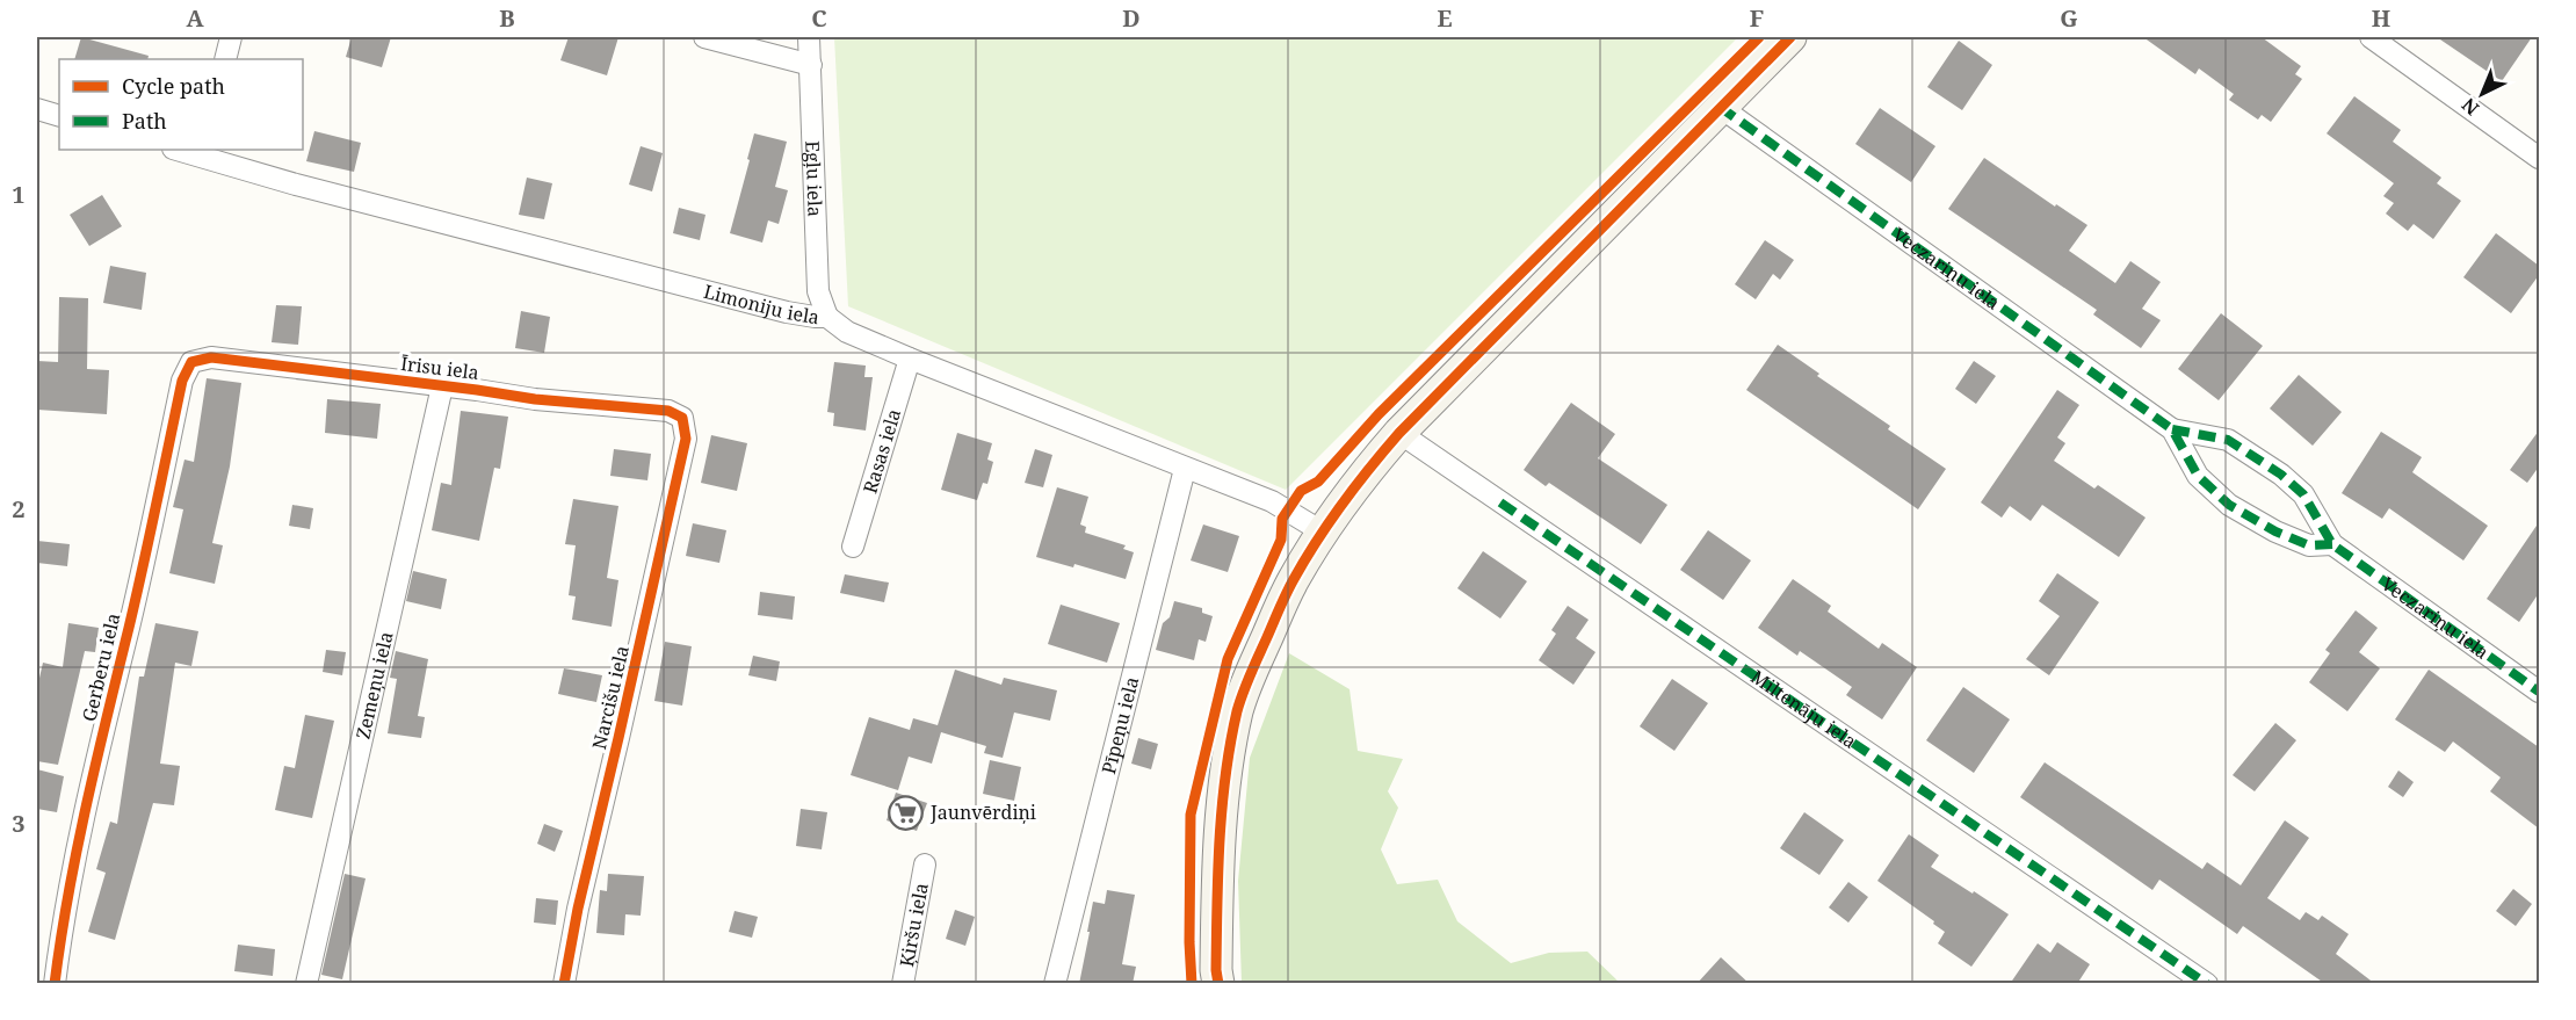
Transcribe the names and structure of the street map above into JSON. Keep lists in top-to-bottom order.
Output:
{
  "streets": {
    "street": [
      "Egļu iela",
      "Veczariņu iela",
      "Limoniju iela",
      "Īrisu iela",
      "Rasas iela",
      "Gerberu iela",
      "Zemeņu iela",
      "Narcišu iela",
      "Miltenāju iela",
      "Pīpeņu iela",
      "Ķiršu iela"
    ]
  },
  "crossings": [
    ["Egļu iela", "Limoniju iela"],
    ["Limoniju iela", "Rasas iela"],
    ["Limoniju iela", "Pīpeņu iela"],
    ["Īrisu iela", "Gerberu iela"],
    ["Īrisu iela", "Zemeņu iela"],
    ["Īrisu iela", "Narcišu iela"]
  ],
  "places": {
    "supermarket": ["Jaunvērdiņi"]
  },
  "legend": ["Cycle path", "Path"],
  "north": "bottom left",
  "grid": {
    "columns": [
      "A",
      "B",
      "C",
      "D",
      "E",
      "F",
      "G",
      "H"
    ],
    "rows": ["1", "2", "3"]
  }
}
